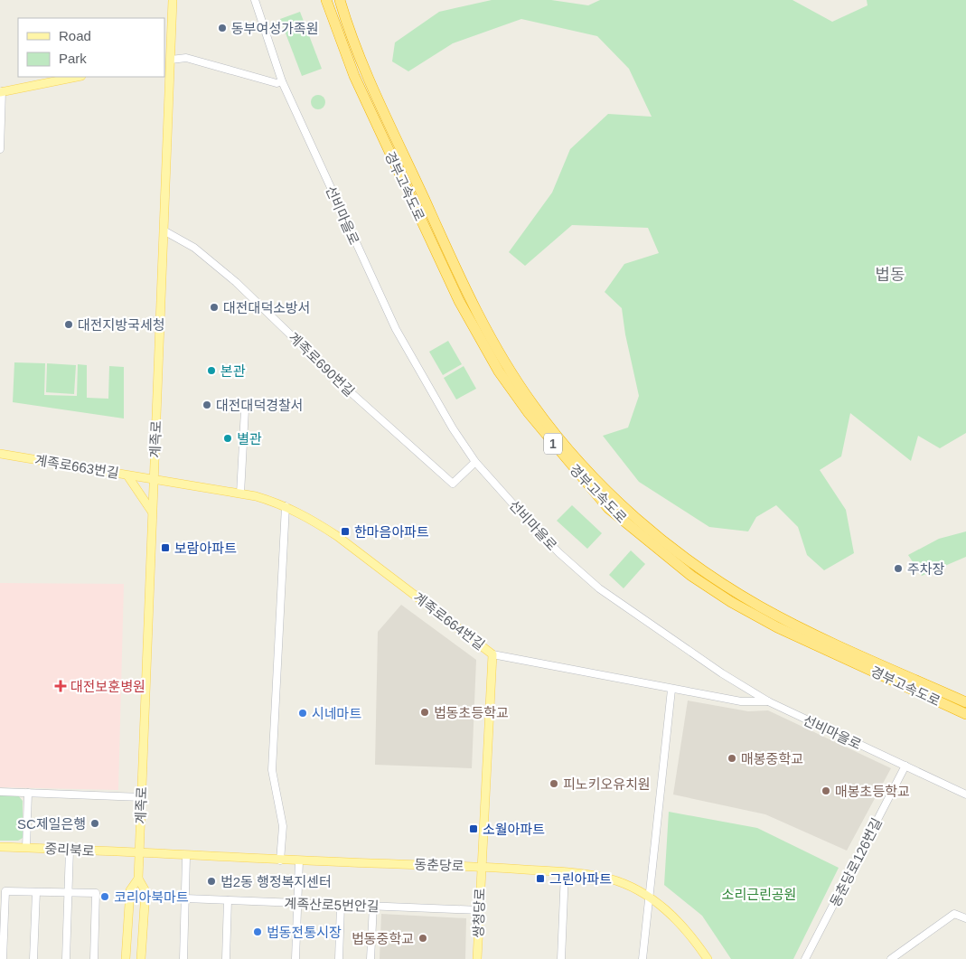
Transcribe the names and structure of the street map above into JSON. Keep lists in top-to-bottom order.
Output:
{
  "streets": {
    "highway": ["경부고속도로", "1"],
    "main road": [
      "계족로",
      "계족로663번길",
      "계족로664번길",
      "중리북로",
      "동춘당로",
      "쌍청당로"
    ],
    "street": [
      "선비마을로",
      "계족로690번길",
      "동춘당로126번길",
      "계족산로5번안길"
    ]
  },
  "crossings": [
    ["선비마을로", "계족로690번길"],
    ["선비마을로", "계족로664번길"],
    ["선비마을로", "동춘당로126번길"],
    ["계족로690번길", "계족로"],
    ["계족로", "계족로663번길"],
    ["계족로", "계족로664번길"],
    ["계족로", "중리북로"],
    ["계족로", "동춘당로"],
    ["계족로663번길", "계족로664번길"],
    ["계족로664번길", "쌍청당로"],
    ["중리북로", "동춘당로"],
    ["동춘당로", "쌍청당로"],
    ["계족산로5번안길", "쌍청당로"]
  ],
  "districts": ["법동"],
  "parks": ["소리근린공원"],
  "places": {
    "other": [
      "동부여성가족원",
      "대전대덕소방서",
      "대전지방국세청",
      "본관",
      "대전대덕경찰서",
      "별관",
      "주차장",
      "법동초등학교",
      "시네마트",
      "매봉중학교",
      "피노키오유치원",
      "매봉초등학교",
      "SC제일은행",
      "법2동 행정복지센터",
      "코리아북마트",
      "법동전통시장",
      "법동중학교"
    ],
    "transit": [
      "한마음아파트",
      "보람아파트",
      "소월아파트",
      "그린아파트"
    ],
    "health": ["대전보훈병원"]
  },
  "legend": ["Road", "Park"]
}
